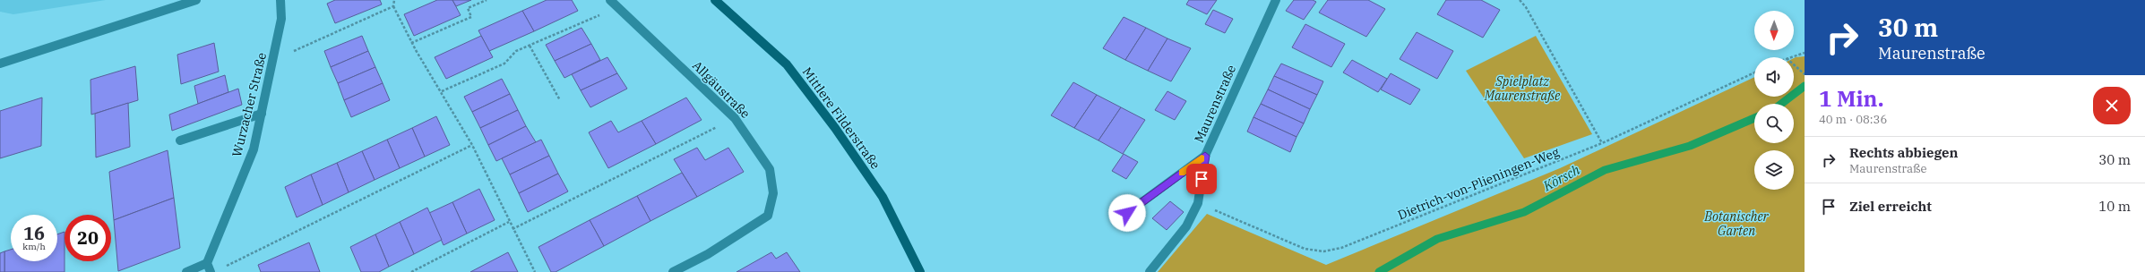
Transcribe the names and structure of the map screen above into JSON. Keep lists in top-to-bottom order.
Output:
{
  "streets": {
    "main road": ["Mittlere Filderstraße"],
    "street": ["Allgäustraße", "Maurenstraße", "Wurzacher Straße"],
    "path": ["Dietrich-von-Plieningen-Weg"]
  },
  "crossings": [
    ["Maurenstraße", "Dietrich-von-Plieningen-Weg"]
  ],
  "water": ["Körsch"],
  "parks": ["Spielplatz Maurenstraße", "Botanischer Garten"],
  "north": "bottom",
  "page": {
    "turn": ["30 m", "Maurenstraße"],
    "heading": ["1 Min.", "40 m · 08:36"],
    "list": [
      {
        "name": "Rechts abbiegen",
        "note": "Maurenstraße",
        "value": "30 m"
      },
      {
        "name": "Ziel erreicht",
        "value": "10 m"
      }
    ],
    "speed": "16 km/h",
    "limit": "20"
  }
}
